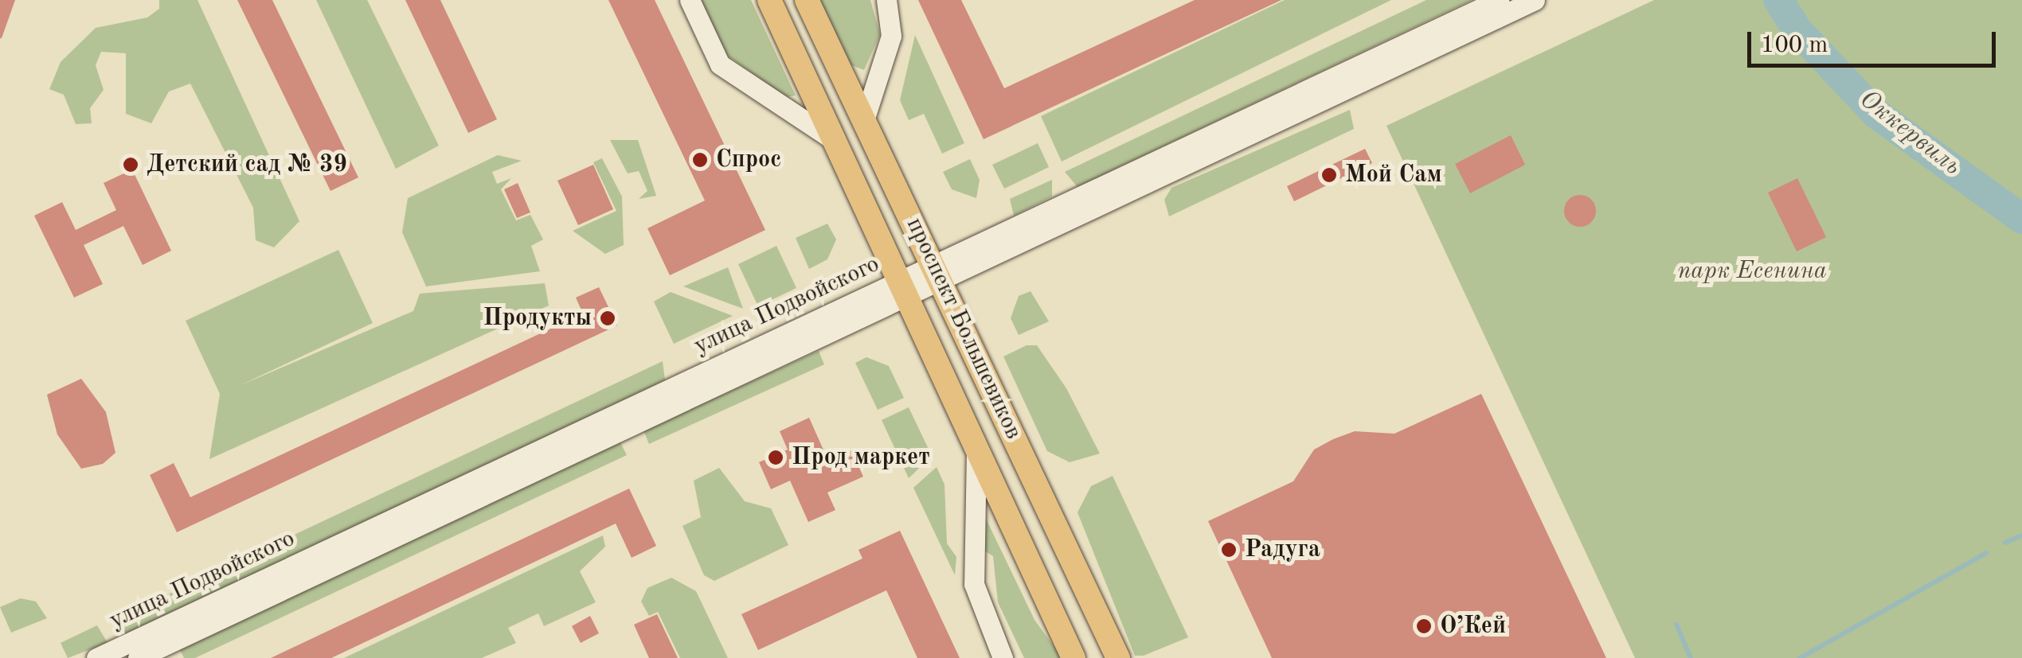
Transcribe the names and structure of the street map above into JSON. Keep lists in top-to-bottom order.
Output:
{
  "streets": {
    "main road": ["проспект Большевиков"],
    "street": ["улица Подвойского"]
  },
  "crossings": [
    ["улица Подвойского", "проспект Большевиков"]
  ],
  "water": ["Оккервиль"],
  "parks": ["парк Есенина"],
  "places": [
    "Спрос",
    "Детский сад № 39",
    "Мой Сам",
    "Продукты",
    "Прод маркет",
    "Радуга",
    "О’Кей"
  ],
  "scale_bar": "100 m"
}
